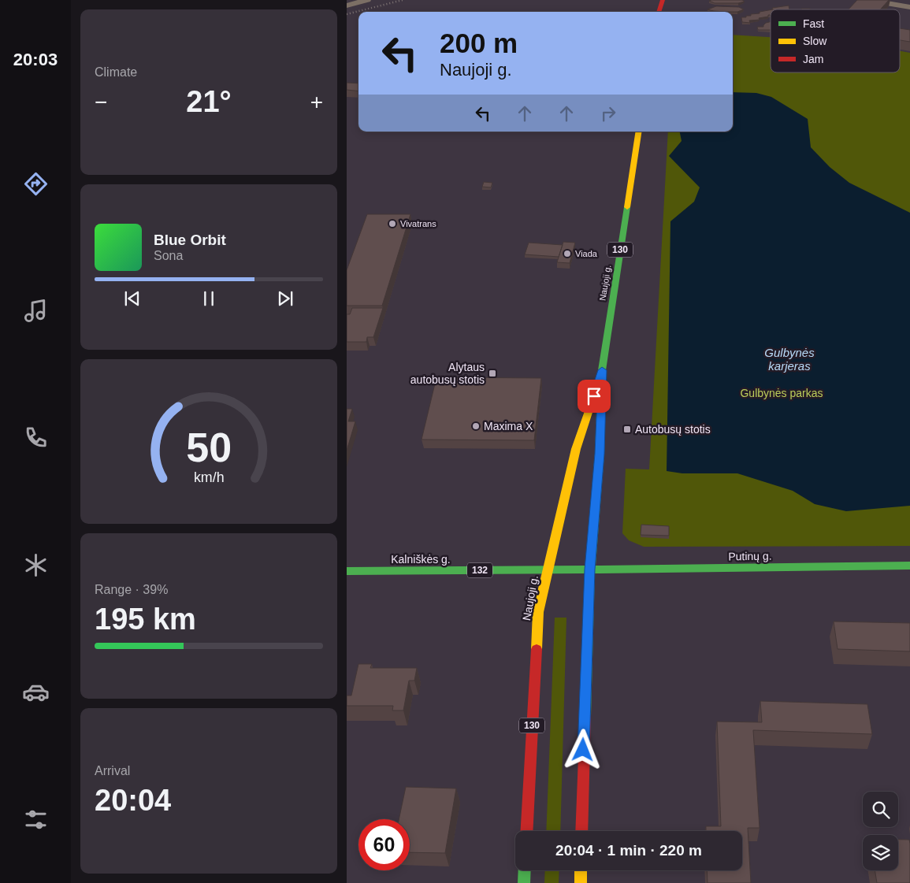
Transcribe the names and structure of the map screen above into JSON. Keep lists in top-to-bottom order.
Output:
{
  "streets": {
    "main road": [
      "130",
      "Naujoji g.",
      "Putinų g.",
      "Kalniškės g.",
      "132"
    ]
  },
  "crossings": [
    ["Naujoji g.", "Putinų g."],
    ["Naujoji g.", "Kalniškės g."],
    ["Putinų g.", "Kalniškės g."]
  ],
  "water": ["Gulbynės karjeras"],
  "parks": ["Gulbynės parkas"],
  "places": {
    "other": ["Vivatrans", "Viada", "Maxima X"],
    "transit": ["Alytaus autobusų stotis", "Autobusų stotis"]
  },
  "legend": ["Fast", "Slow", "Jam"],
  "page": {
    "tabs": "20:03",
    "tile": [
      "Climate",
      ["Range · 39%", "195 km"],
      ["Arrival", "20:04"]
    ],
    "turn": ["200 m", "Naujoji g."],
    "heat": ["−", "21°", "+"],
    "song": ["Blue Orbit", "Sona"],
    "limit": "60",
    "trip": "20:04 · 1 min · 220 m",
    "gauge": ["50", "km/h"]
  }
}
